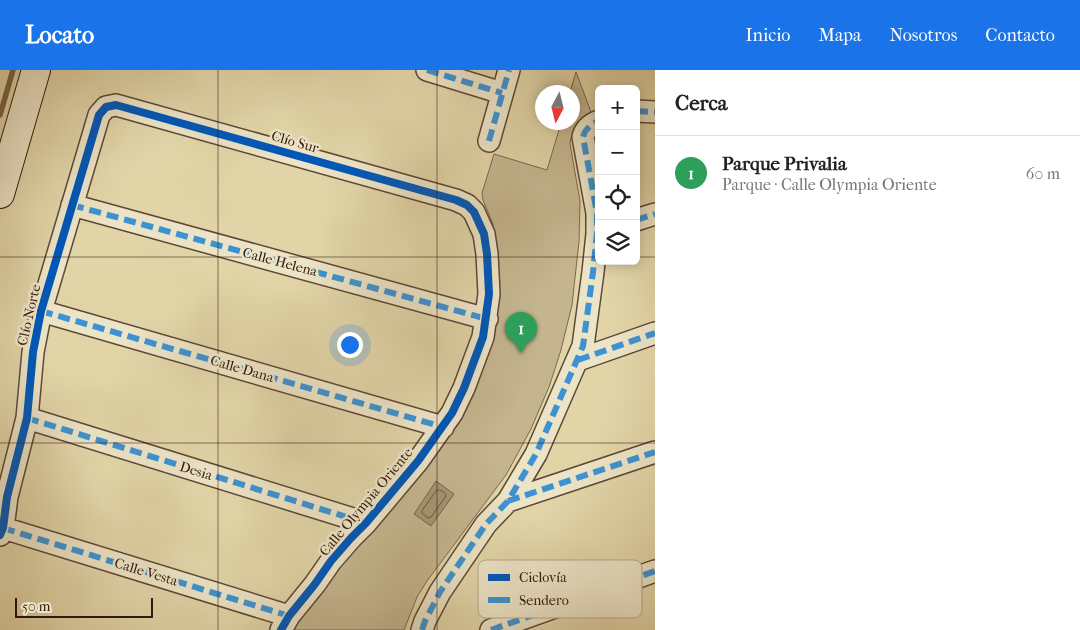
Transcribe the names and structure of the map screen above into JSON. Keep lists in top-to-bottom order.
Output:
{
  "streets": {
    "street": [
      "Clío Sur",
      "Calle Helena",
      "Clío Norte",
      "Calle Dana",
      "Desia",
      "Calle Olympia Oriente",
      "Calle Vesta"
    ]
  },
  "crossings": [
    ["Clío Sur", "Clío Norte"],
    ["Clío Sur", "Calle Olympia Oriente"],
    ["Calle Helena", "Clío Norte"],
    ["Calle Helena", "Calle Olympia Oriente"],
    ["Clío Norte", "Calle Dana"],
    ["Clío Norte", "Desia"],
    ["Clío Norte", "Calle Vesta"],
    ["Calle Dana", "Calle Olympia Oriente"],
    ["Desia", "Calle Olympia Oriente"],
    ["Calle Olympia Oriente", "Calle Vesta"]
  ],
  "legend": ["Ciclovía", "Sendero"],
  "scale_bar": "50 m",
  "north": "bottom",
  "page": {
    "header": "Locato",
    "nav": [
      "Inicio",
      "Mapa",
      "Nosotros",
      "Contacto"
    ],
    "heading": "Cerca",
    "map_buttons": ["+", "−"],
    "list": [
      {
        "mark": "1",
        "name": "Parque Privalia",
        "note": "Parque · Calle Olympia Oriente",
        "value": "60 m"
      }
    ],
    "pins": "1",
    "scale": "50 m"
  }
}
